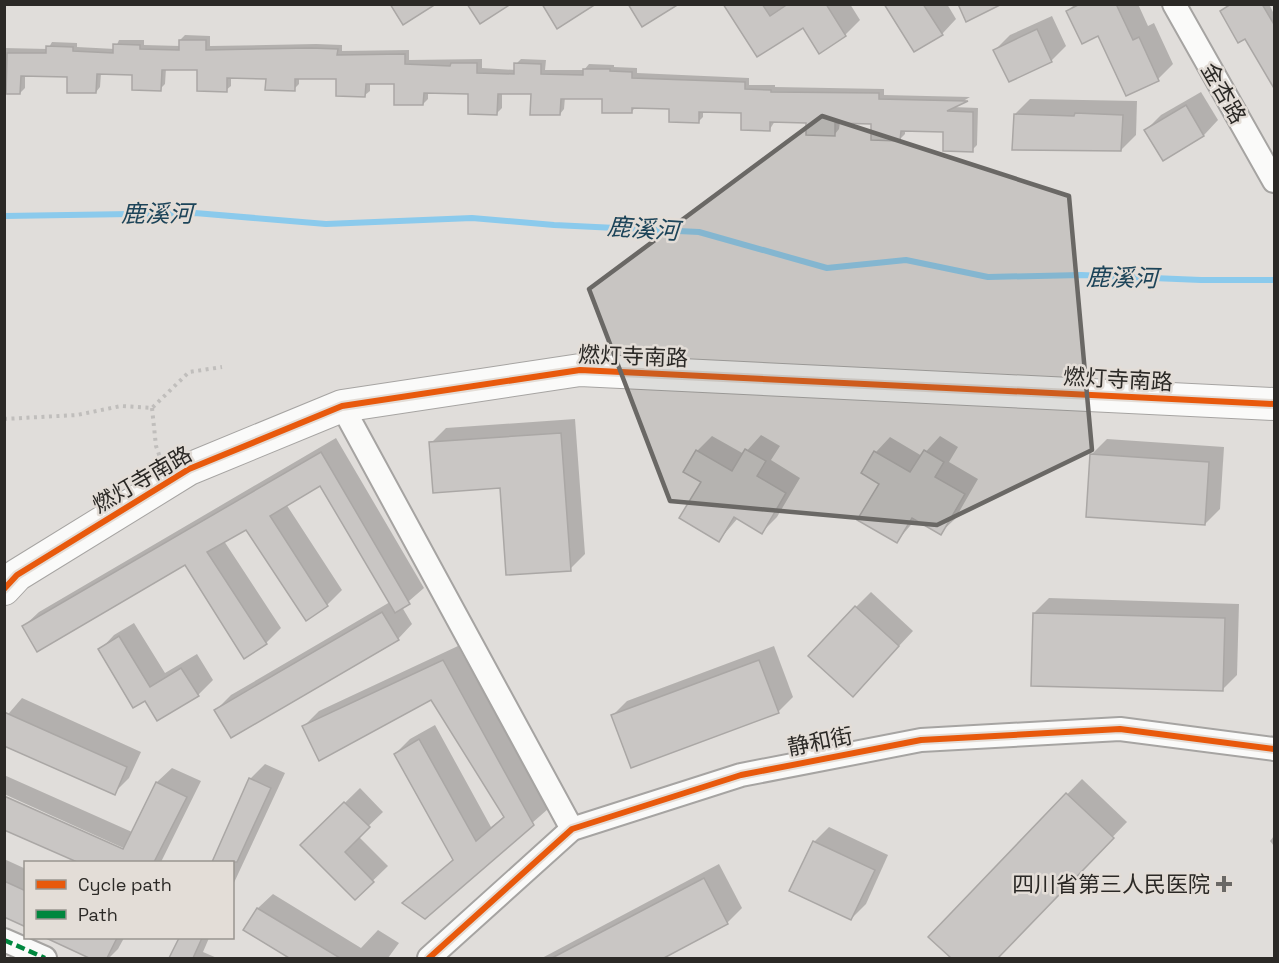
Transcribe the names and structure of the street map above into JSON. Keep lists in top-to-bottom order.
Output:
{
  "streets": {
    "street": ["金杏路", "燃灯寺南路", "静和街"]
  },
  "water": ["鹿溪河"],
  "places": {
    "health": ["四川省第三人民医院"]
  },
  "legend": ["Cycle path", "Path"]
}
